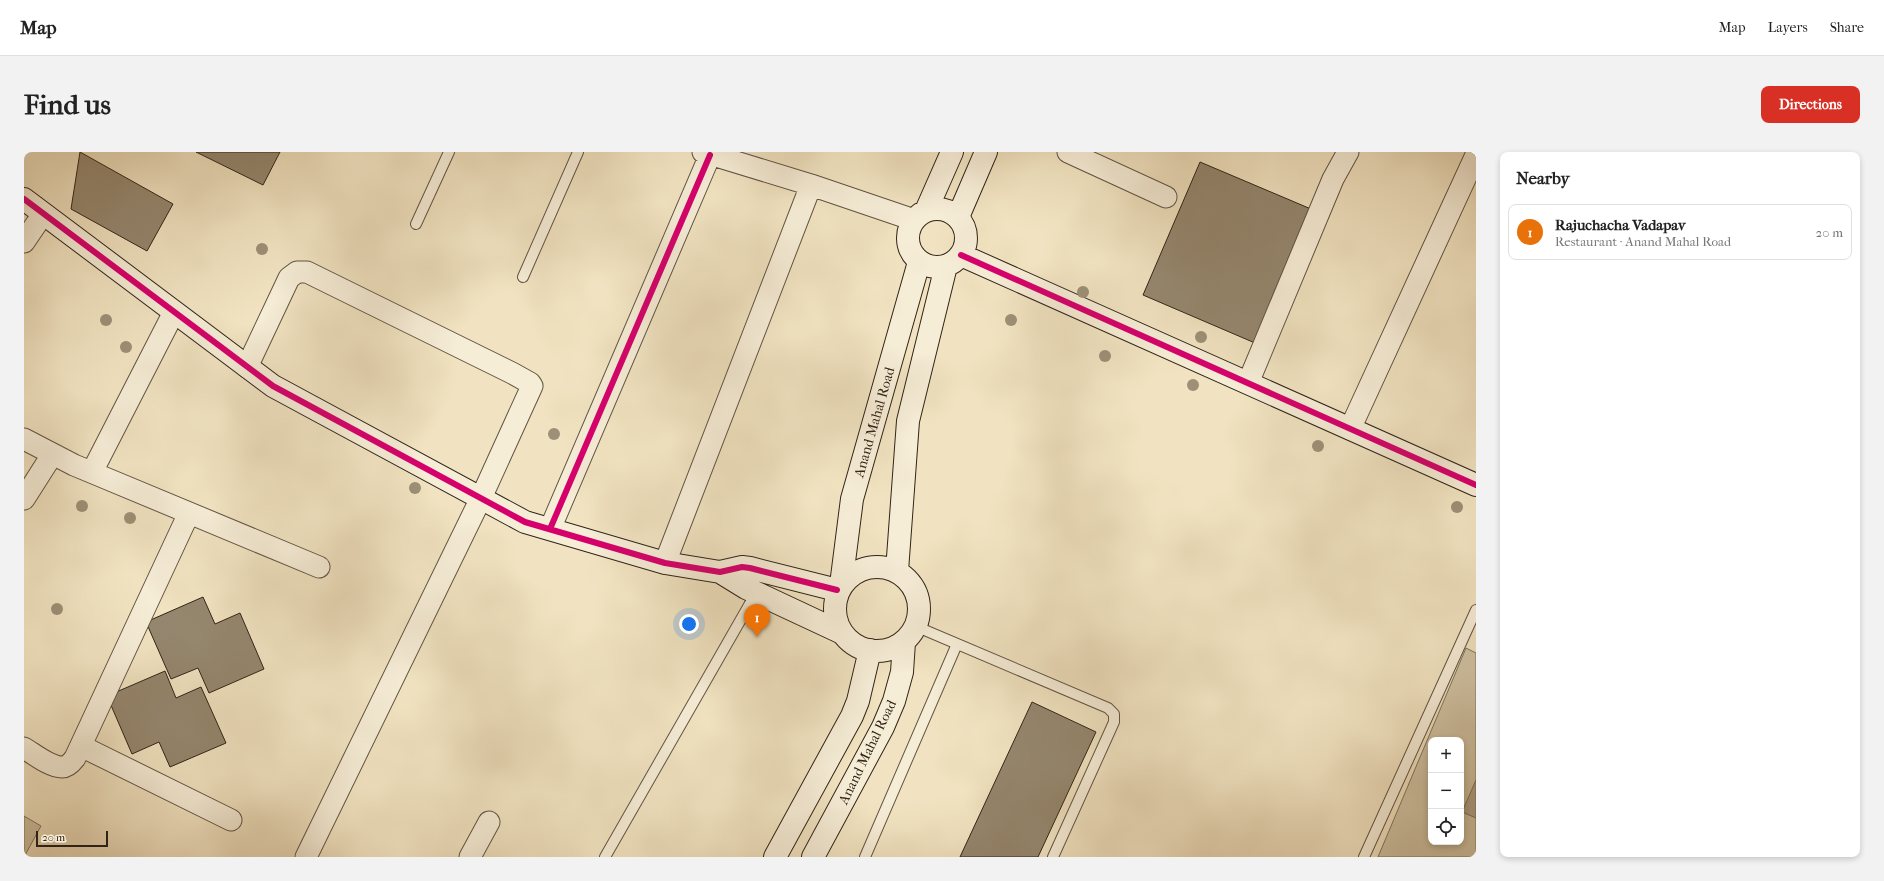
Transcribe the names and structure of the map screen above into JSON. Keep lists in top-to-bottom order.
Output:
{
  "streets": {
    "main road": ["Anand Mahal Road"]
  },
  "scale_bar": "20 m",
  "page": {
    "header": "Map",
    "nav": ["Map", "Layers", "Share"],
    "buttons": "Directions",
    "title": "Find us",
    "heading": "Nearby",
    "list": [
      {
        "mark": "1",
        "name": "Rajuchacha Vadapav",
        "note": "Restaurant · Anand Mahal Road",
        "value": "20 m"
      }
    ],
    "pins": "1",
    "map_buttons": ["+", "−"],
    "scale": "20 m"
  }
}
